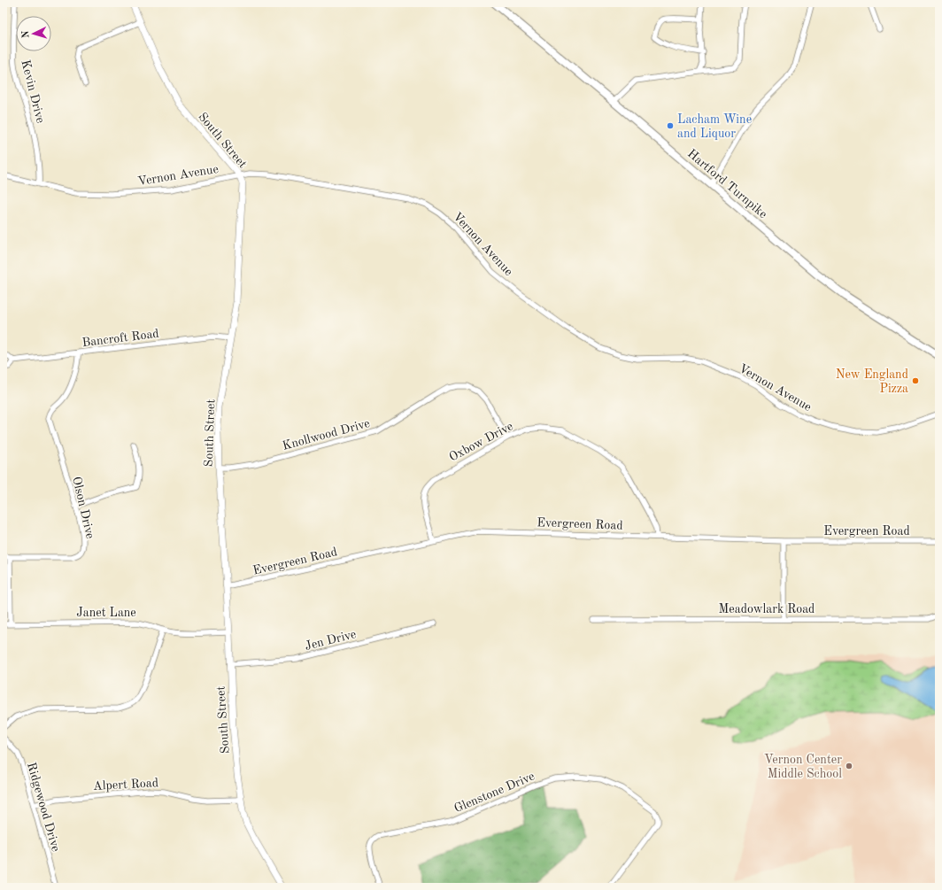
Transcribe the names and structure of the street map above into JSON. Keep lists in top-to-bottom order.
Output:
{
  "streets": {
    "main road": ["Hartford Turnpike"],
    "street": [
      "Kevin Drive",
      "South Street",
      "Vernon Avenue",
      "Bancroft Road",
      "Knollwood Drive",
      "Oxbow Drive",
      "Olson Drive",
      "Evergreen Road",
      "Meadowlark Road",
      "Janet Lane",
      "Jen Drive",
      "Alpert Road",
      "Glenstone Drive",
      "Ridgewood Drive"
    ]
  },
  "crossings": [
    ["Kevin Drive", "Vernon Avenue"],
    ["South Street", "Vernon Avenue"],
    ["South Street", "Bancroft Road"],
    ["South Street", "Knollwood Drive"],
    ["South Street", "Evergreen Road"],
    ["South Street", "Janet Lane"],
    ["South Street", "Jen Drive"],
    ["South Street", "Alpert Road"],
    ["Bancroft Road", "Olson Drive"],
    ["Knollwood Drive", "Oxbow Drive"],
    ["Oxbow Drive", "Evergreen Road"],
    ["Alpert Road", "Ridgewood Drive"]
  ],
  "places": ["Lacham Wine and Liquor", "New England Pizza", "Vernon Center Middle School"],
  "north": "left"
}
